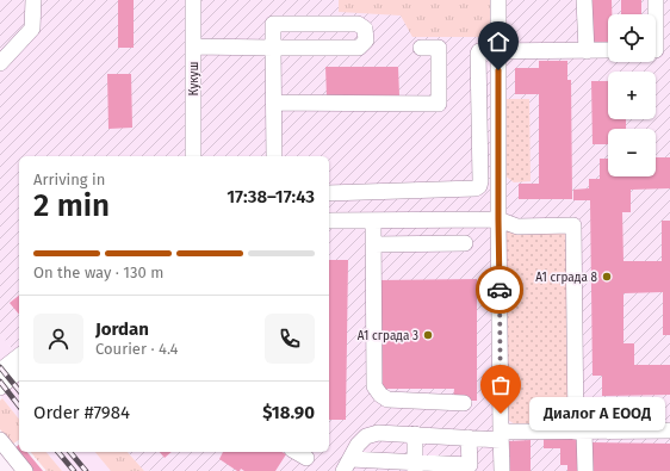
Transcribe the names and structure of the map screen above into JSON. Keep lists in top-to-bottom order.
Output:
{
  "streets": {
    "street": ["Кукуш"]
  },
  "places": ["А1 сграда 8", "А1 сграда 3", "Диалог А ЕООД"],
  "page": {
    "map_buttons": ["+", "−"],
    "heading": ["2 min", "Arriving in", "17:38–17:43"],
    "panel": [
      "Jordan",
      "Courier · 4.4",
      "Order #7984",
      "$18.90"
    ],
    "bar": "On the way · 130 m",
    "bubble": "Диалог А ЕООД"
  }
}
